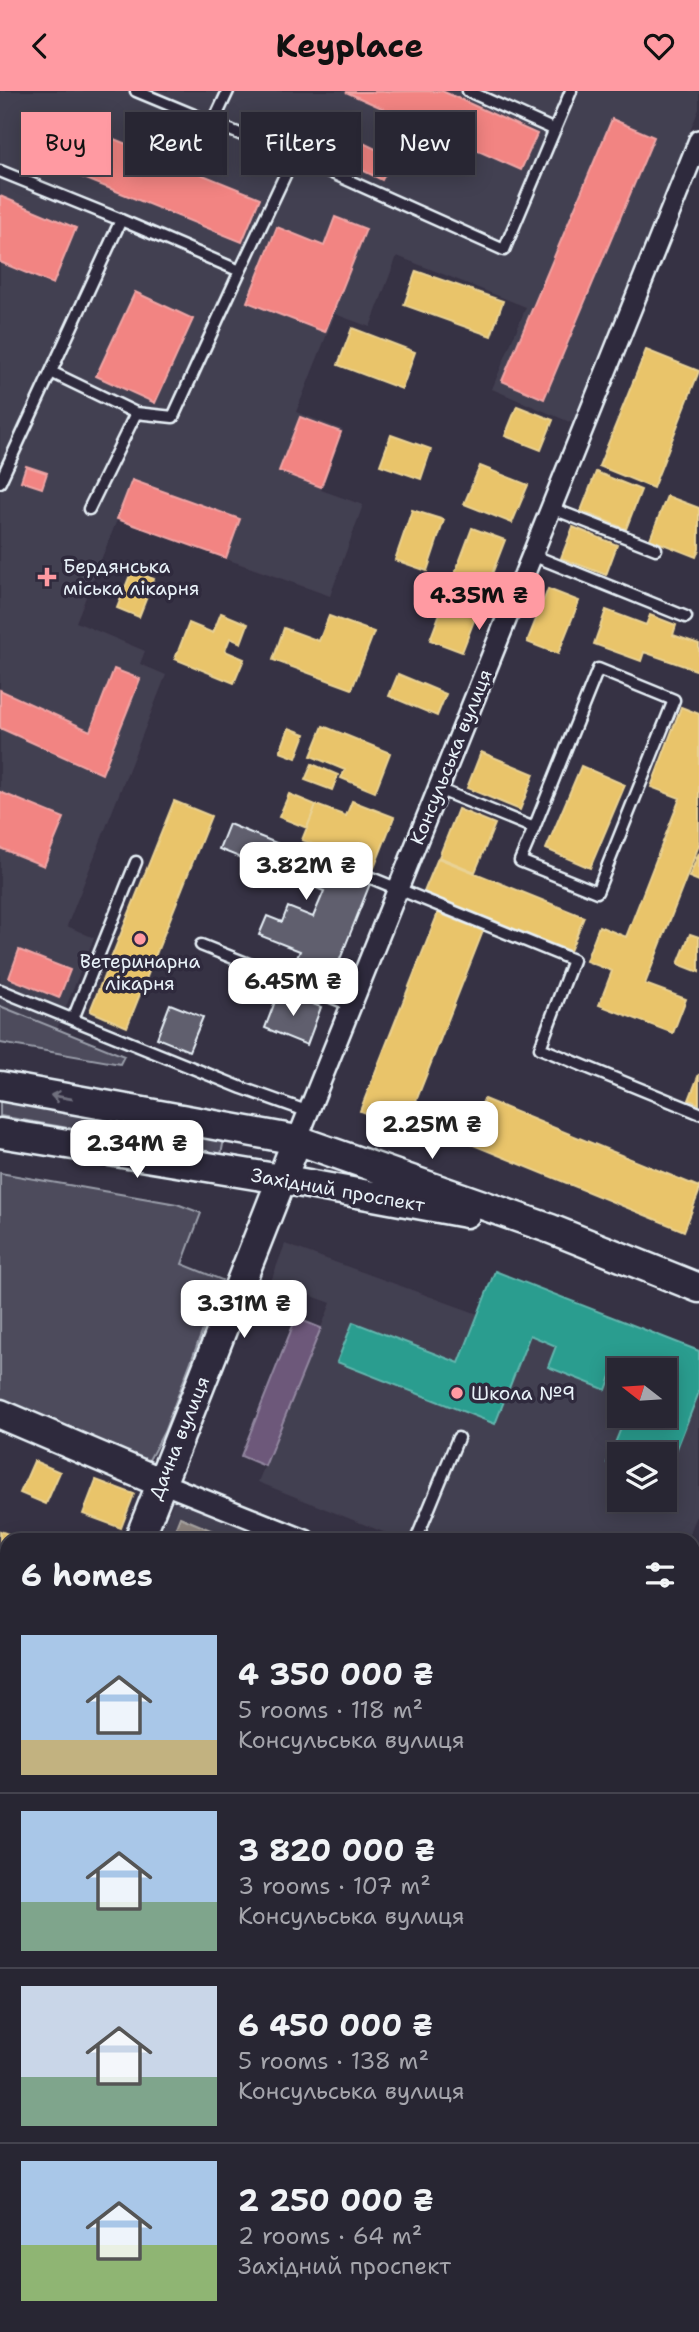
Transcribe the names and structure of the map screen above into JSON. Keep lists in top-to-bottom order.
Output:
{
  "streets": {
    "main road": ["Західний проспект", "Дачна вулиця"],
    "street": ["Консульська вулиця"]
  },
  "crossings": [
    ["Консульська вулиця", "Західний проспект"],
    ["Консульська вулиця", "Дачна вулиця"],
    ["Західний проспект", "Дачна вулиця"]
  ],
  "places": {
    "health": ["Бердянська міська лікарня"],
    "other": ["Ветеринарна лікарня", "Школа №9"]
  },
  "north": "left",
  "page": {
    "header": "Keyplace",
    "chip": [
      "Buy",
      "Rent",
      "Filters",
      "New"
    ],
    "price": [
      "4.35M ₴",
      "3.82M ₴",
      "6.45M ₴",
      "2.25M ₴",
      "2.34M ₴",
      "3.31M ₴"
    ],
    "heading": "6 homes",
    "list": [
      {
        "name": "4 350 000 ₴",
        "note": "5 rooms · 118 m² · Консульська вулиця"
      },
      {
        "name": "3 820 000 ₴",
        "note": "3 rooms · 107 m² · Консульська вулиця"
      },
      {
        "name": "6 450 000 ₴",
        "note": "5 rooms · 138 m² · Консульська вулиця"
      },
      {
        "name": "2 250 000 ₴",
        "note": "2 rooms · 64 m² · Західний проспект"
      }
    ]
  }
}
